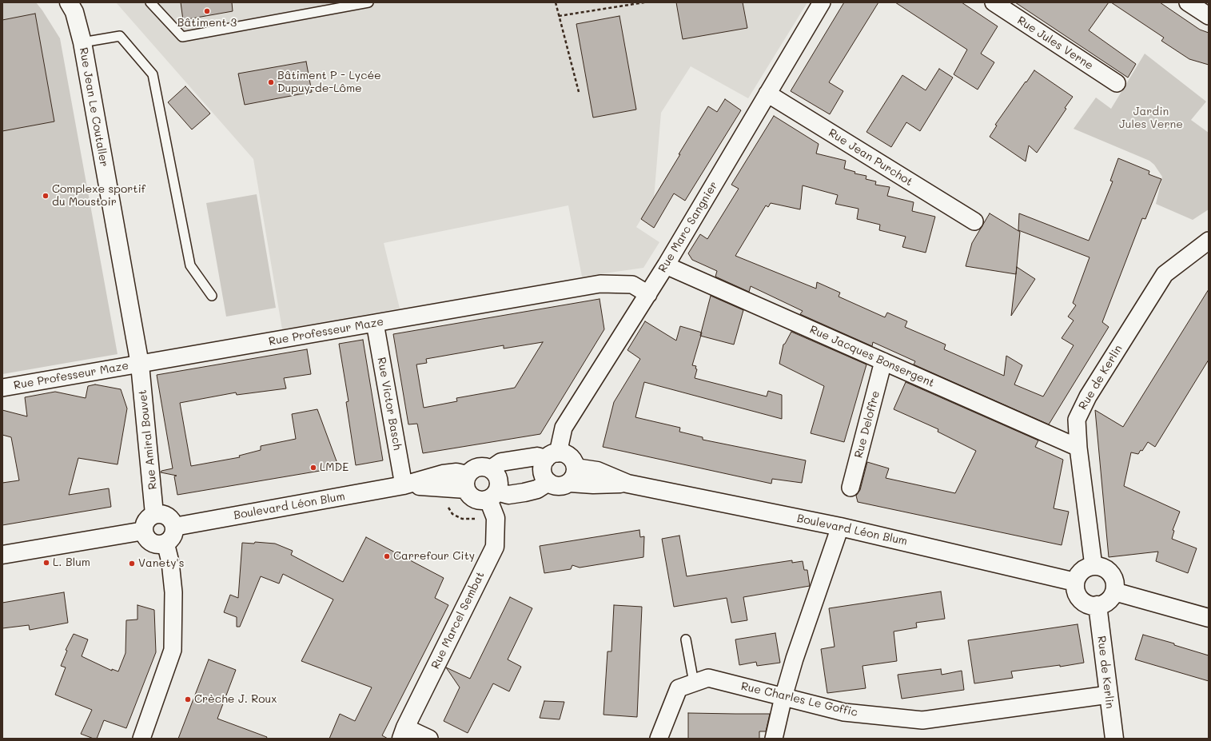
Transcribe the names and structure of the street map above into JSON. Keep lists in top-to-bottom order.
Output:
{
  "streets": {
    "main road": [
      "Rue Jean Le Coutaller",
      "Rue de Kerlin",
      "Rue Amiral Bouvet",
      "Boulevard Léon Blum",
      "Rue Marcel Sembat"
    ],
    "street": [
      "Rue Jules Verne",
      "Rue Jean Purchot",
      "Rue Marc Sangnier",
      "Rue Professeur Maze",
      "Rue Jacques Bonsergent",
      "Rue Victor Basch",
      "Rue Deloffre",
      "Rue Charles Le Goffic"
    ]
  },
  "crossings": [
    ["Rue Jean Le Coutaller", "Rue Professeur Maze"],
    ["Rue Jean Le Coutaller", "Rue Amiral Bouvet"],
    ["Rue Jean Purchot", "Rue Marc Sangnier"],
    ["Rue Marc Sangnier", "Rue Professeur Maze"],
    ["Rue Marc Sangnier", "Rue Jacques Bonsergent"],
    ["Rue Marc Sangnier", "Boulevard Léon Blum"],
    ["Rue Professeur Maze", "Rue Victor Basch"],
    ["Rue Professeur Maze", "Rue Amiral Bouvet"],
    ["Rue Jacques Bonsergent", "Rue de Kerlin"],
    ["Rue Jacques Bonsergent", "Rue Deloffre"],
    ["Rue de Kerlin", "Boulevard Léon Blum"],
    ["Rue de Kerlin", "Rue Charles Le Goffic"],
    ["Rue Victor Basch", "Boulevard Léon Blum"],
    ["Rue Amiral Bouvet", "Boulevard Léon Blum"],
    ["Boulevard Léon Blum", "Rue Marcel Sembat"]
  ],
  "parks": ["Jardin Jules Verne"],
  "places": [
    "Bâtiment 3",
    "Bâtiment P - Lycée Dupuy-de-Lôme",
    "Complexe sportif du Moustoir",
    "LMDE",
    "Carrefour City",
    "L. Blum",
    "Vanety's",
    "Crèche J. Roux"
  ]
}
